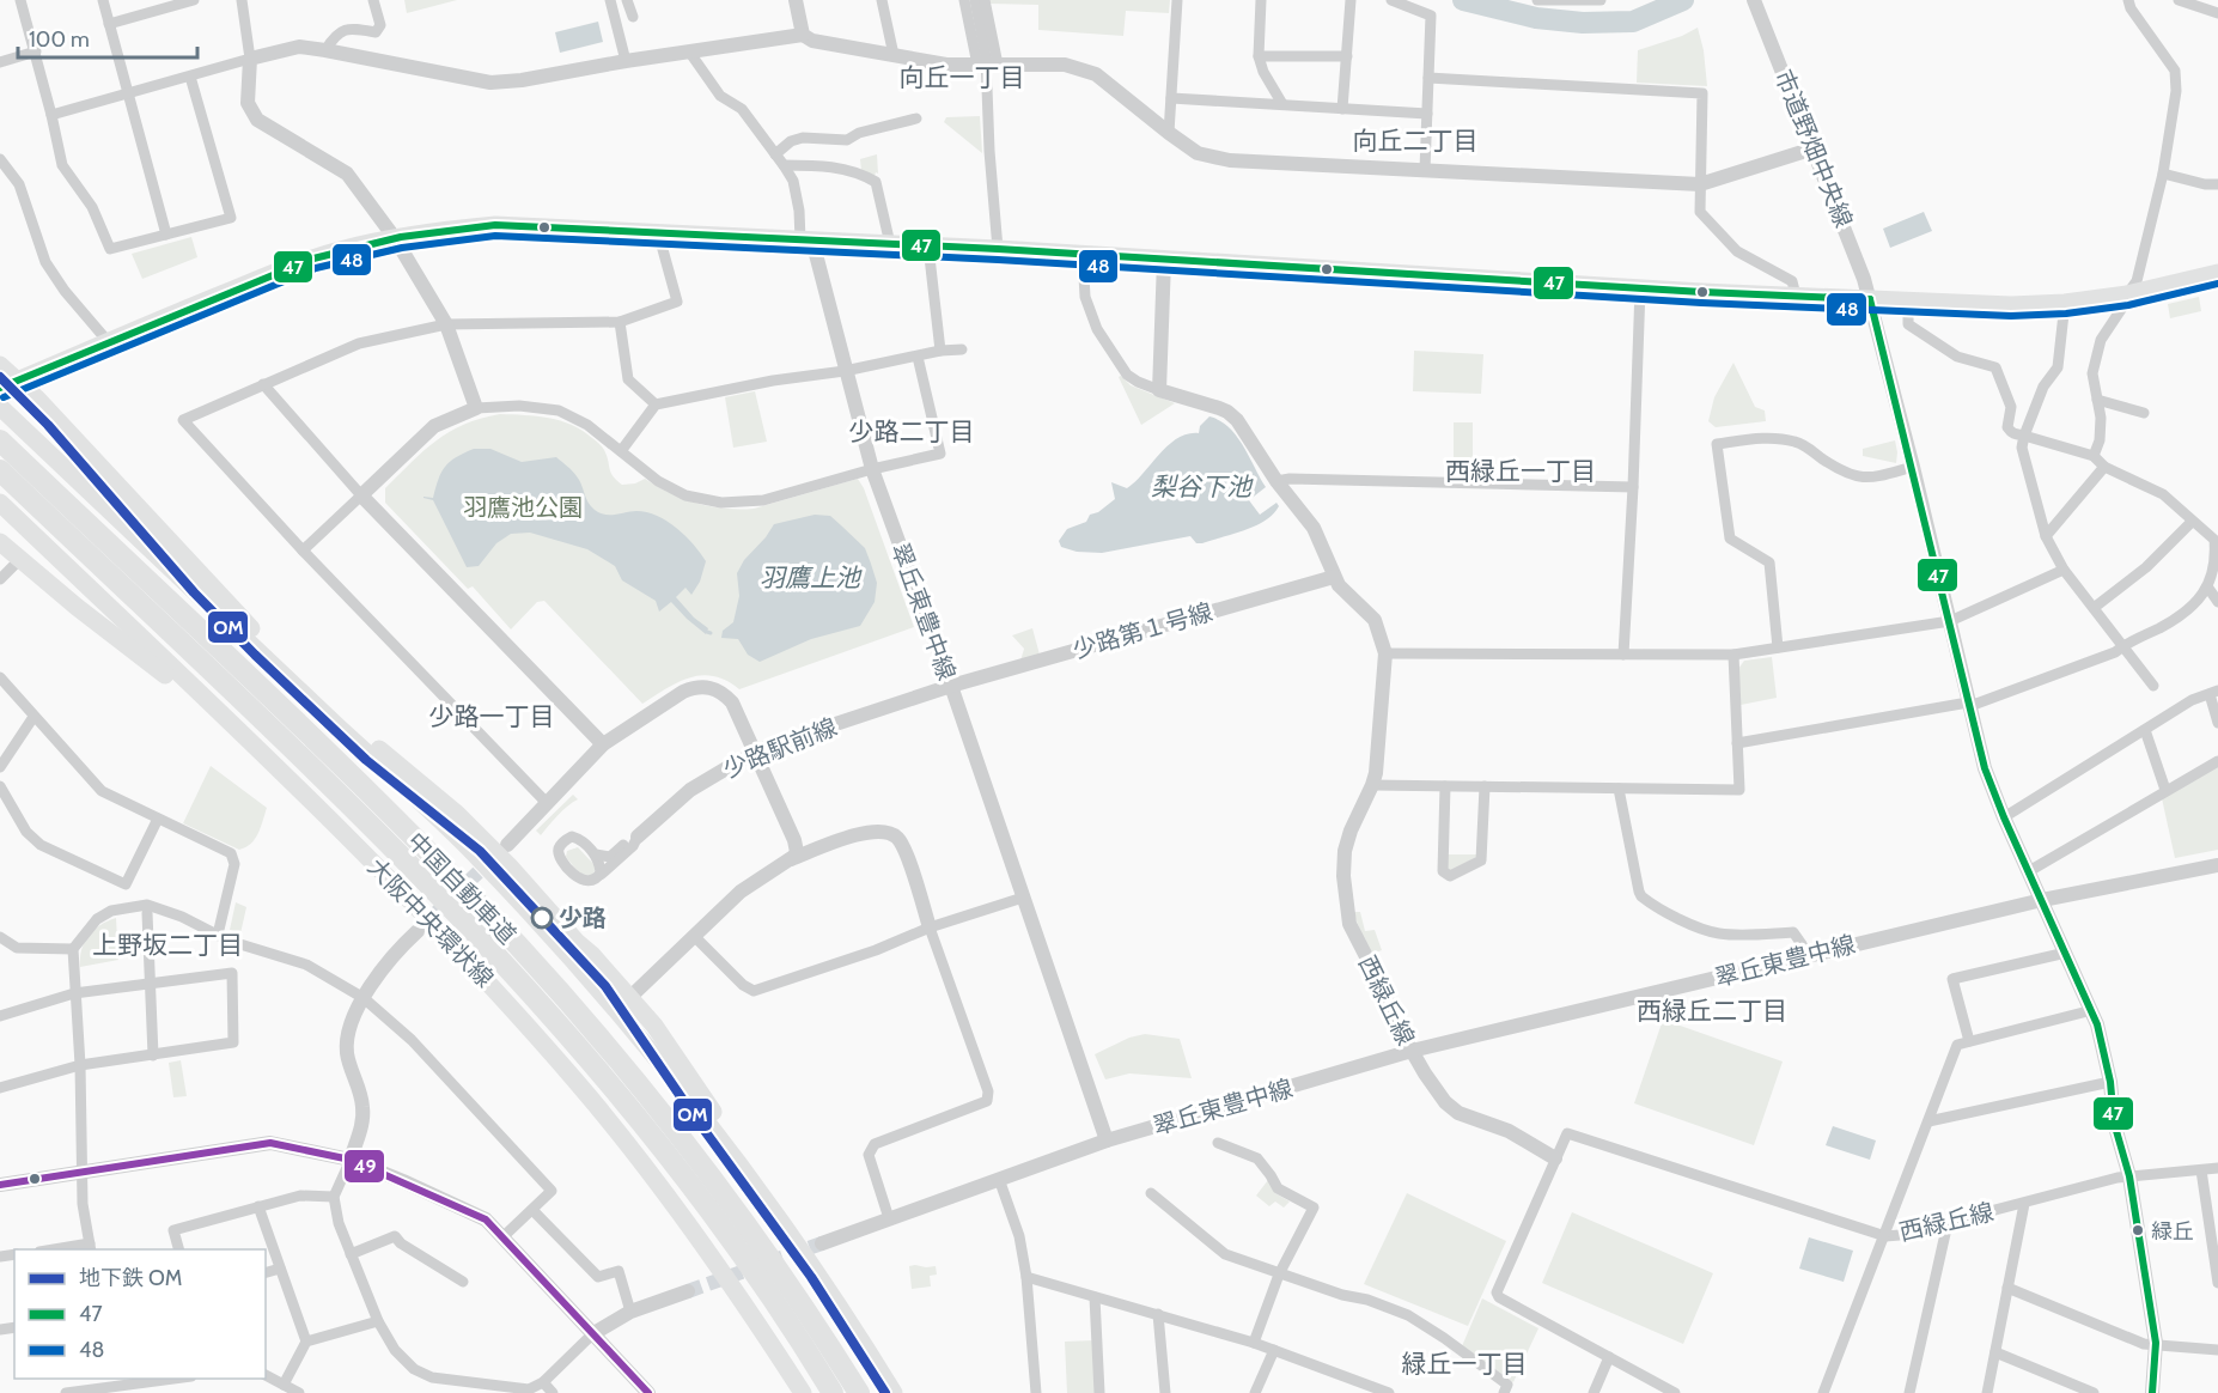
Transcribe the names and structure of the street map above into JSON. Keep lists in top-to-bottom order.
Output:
{
  "streets": {
    "highway": ["中国自動車道"],
    "main road": ["大阪中央環状線"],
    "street": [
      "市道野畑中央線",
      "翠丘東豊中線",
      "少路第１号線",
      "少路駅前線",
      "西緑丘線"
    ]
  },
  "crossings": [
    ["市道野畑中央線", "翠丘東豊中線"],
    ["市道野畑中央線", "西緑丘線"],
    ["翠丘東豊中線", "少路第１号線"],
    ["翠丘東豊中線", "少路駅前線"],
    ["翠丘東豊中線", "西緑丘線"],
    ["少路第１号線", "少路駅前線"],
    ["少路第１号線", "西緑丘線"]
  ],
  "districts": [
    "向丘一丁目",
    "向丘二丁目",
    "少路二丁目",
    "西緑丘一丁目",
    "少路一丁目",
    "上野坂二丁目",
    "西緑丘二丁目",
    "緑丘一丁目"
  ],
  "water": ["梨谷下池", "羽鷹上池"],
  "parks": ["羽鷹池公園"],
  "places": ["少路", "緑丘"],
  "lines": [
    "transit line 47",
    "transit line 48",
    "metro line OM",
    "transit line 49"
  ],
  "legend": ["地下鉄 OM", "47", "48"],
  "scale_bar": "100 m"
}
